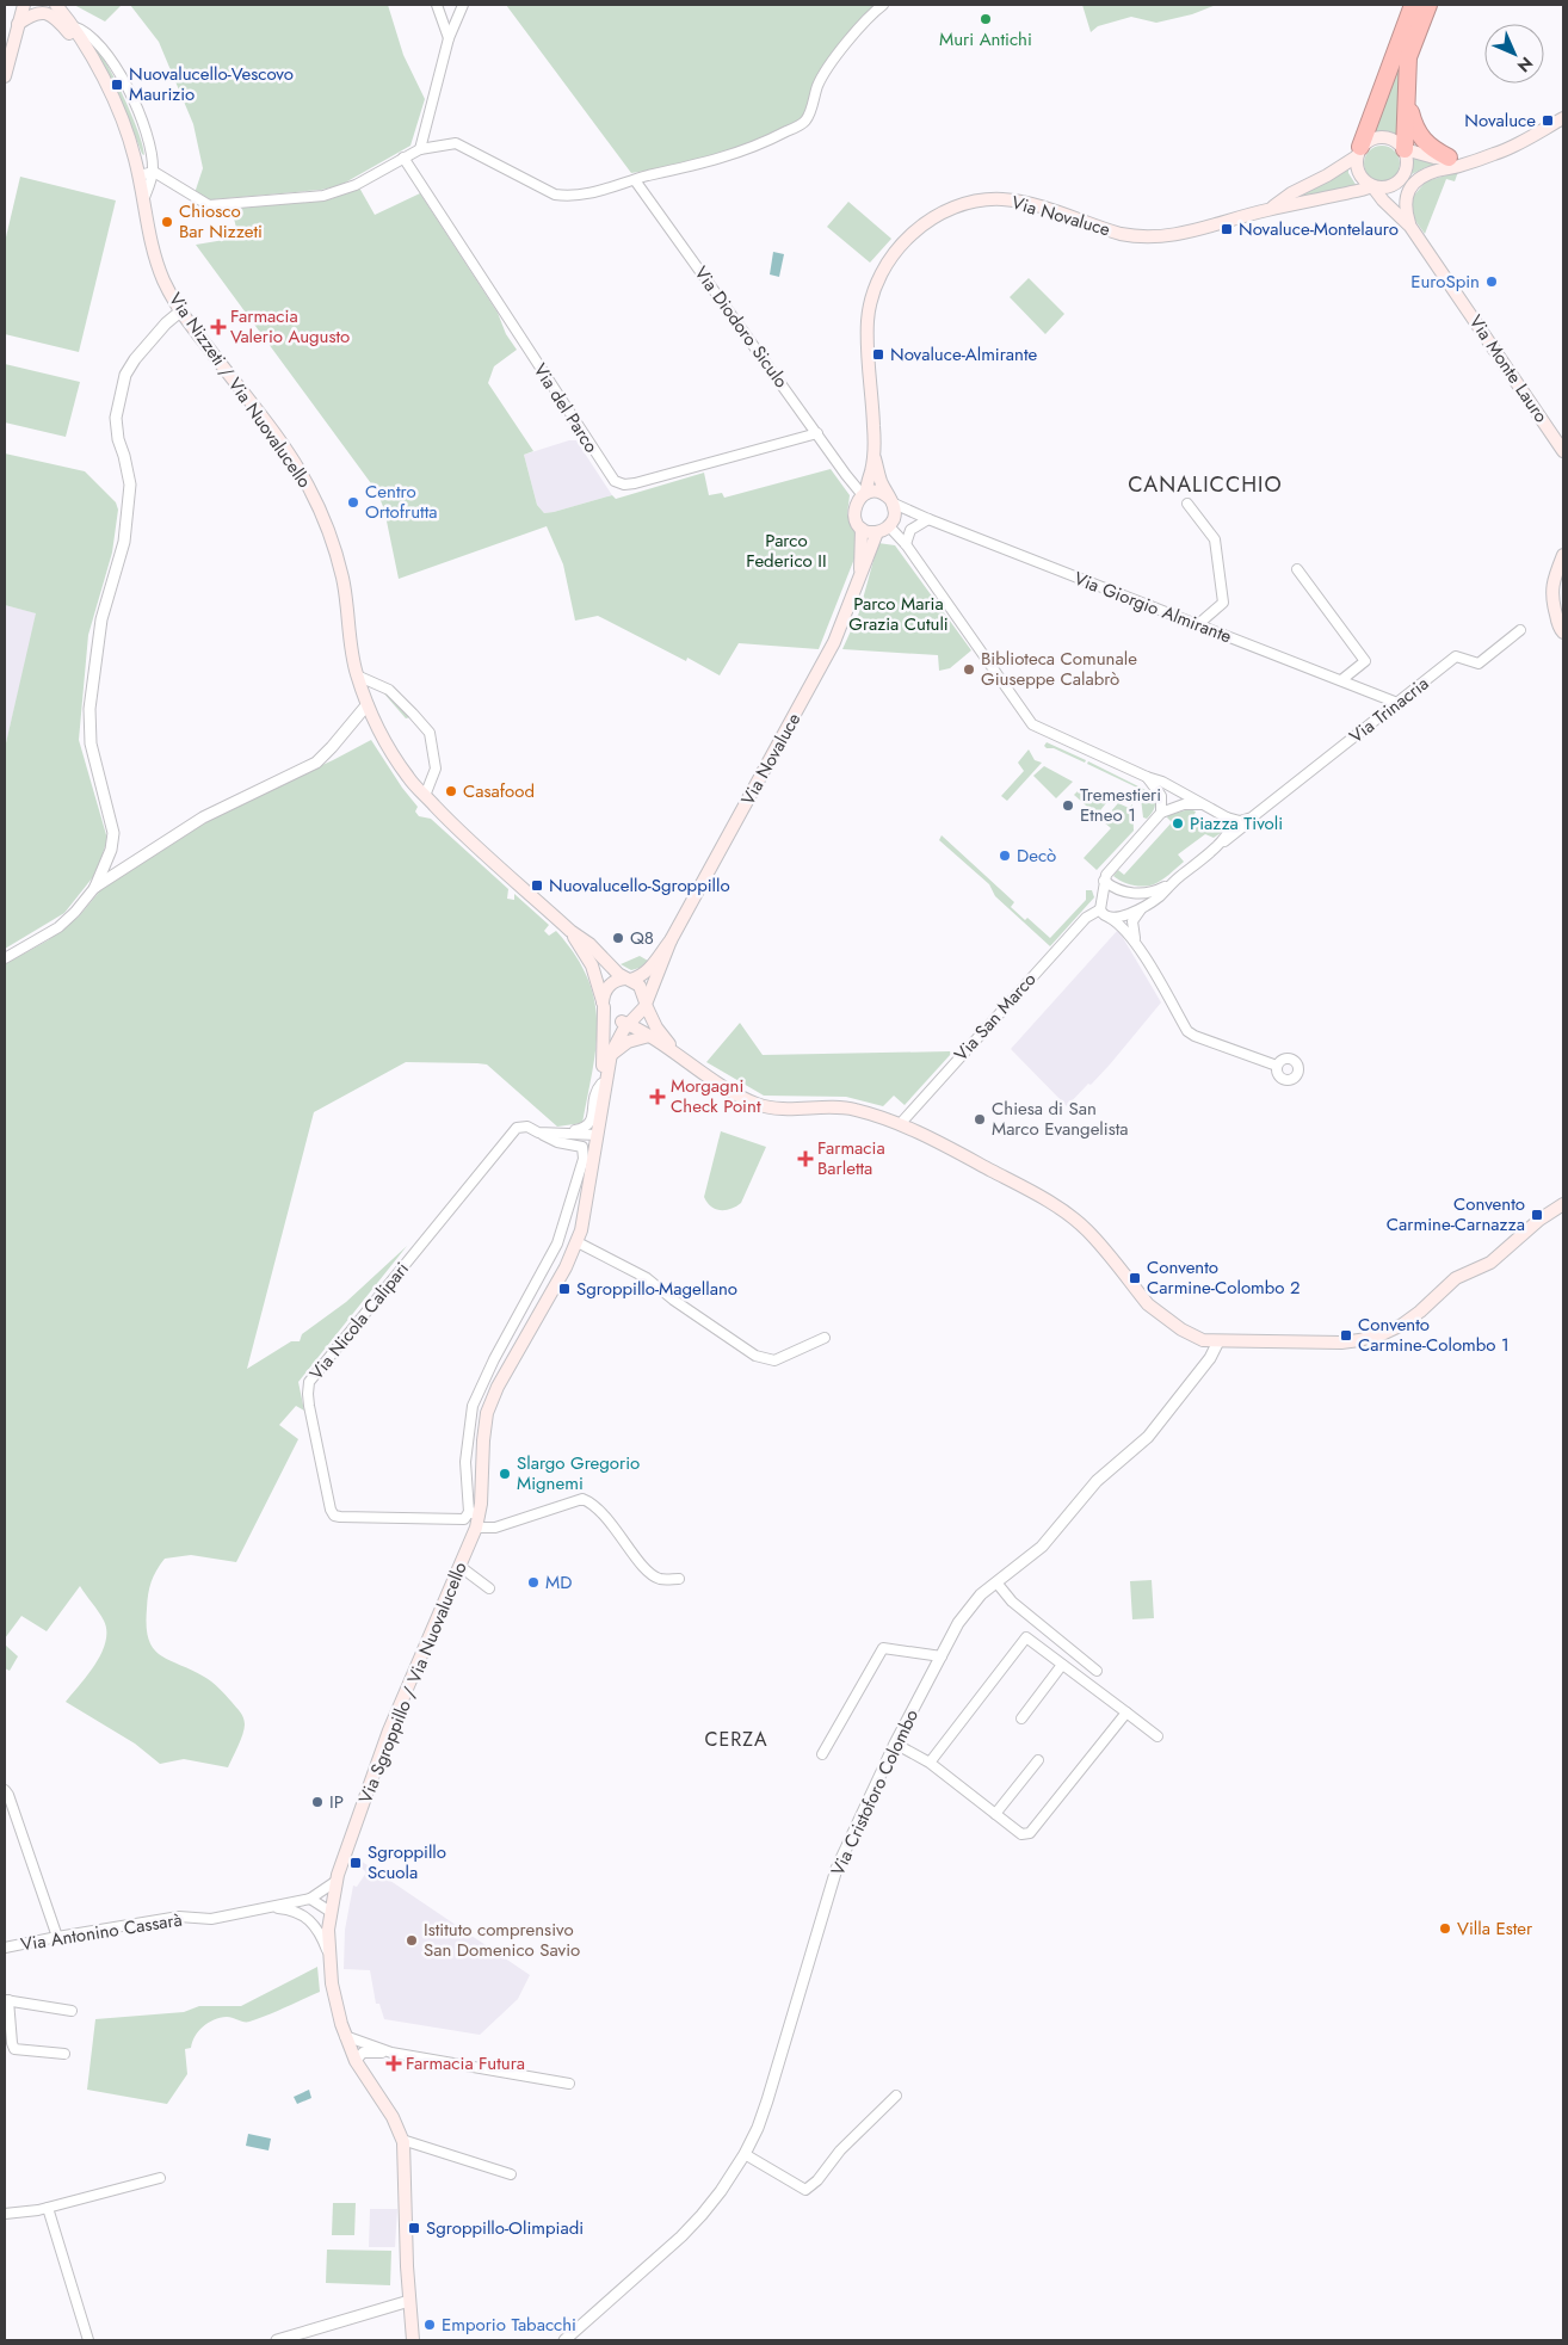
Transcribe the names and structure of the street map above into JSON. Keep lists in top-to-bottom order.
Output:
{
  "streets": {
    "main road": [
      "Via Novaluce",
      "Via Monte Lauro",
      "Via Nizzeti / Via Nuovalucello",
      "Via Sgroppillo / Via Nuovalucello"
    ],
    "street": [
      "Via Diodoro Siculo",
      "Via del Parco",
      "Via Giorgio Almirante",
      "Via Trinacria",
      "Via San Marco",
      "Via Nicola Calipari",
      "Via Cristoforo Colombo",
      "Via Antonino Cassarà"
    ]
  },
  "crossings": [
    ["Via Diodoro Siculo", "Via del Parco"],
    ["Via Diodoro Siculo", "Via Giorgio Almirante"],
    ["Via Giorgio Almirante", "Via Trinacria"],
    ["Via Nicola Calipari", "Via Sgroppillo / Via Nuovalucello"]
  ],
  "districts": ["CANALICCHIO", "CERZA"],
  "parks": ["Parco Federico II", "Parco Maria Grazia Cutuli"],
  "places": {
    "other": [
      "Muri Antichi",
      "Chiosco Bar Nizzeti",
      "EuroSpin",
      "Centro Ortofrutta",
      "Biblioteca Comunale Giuseppe Calabrò",
      "Casafood",
      "Tremestieri Etneo 1",
      "Piazza Tivoli",
      "Decò",
      "Q8",
      "Chiesa di San Marco Evangelista",
      "Slargo Gregorio Mignemi",
      "MD",
      "IP",
      "Villa Ester",
      "Istituto comprensivo San Domenico Savio",
      "Emporio Tabacchi"
    ],
    "transit": [
      "Nuovalucello-Vescovo Maurizio",
      "Novaluce",
      "Novaluce-Montelauro",
      "Novaluce-Almirante",
      "Nuovalucello-Sgroppillo",
      "Convento Carmine-Carnazza",
      "Convento Carmine-Colombo 2",
      "Sgroppillo-Magellano",
      "Convento Carmine-Colombo 1",
      "Sgroppillo Scuola",
      "Sgroppillo-Olimpiadi"
    ],
    "health": [
      "Farmacia Valerio Augusto",
      "Morgagni Check Point",
      "Farmacia Barletta",
      "Farmacia Futura"
    ]
  },
  "north": "bottom right"
}
